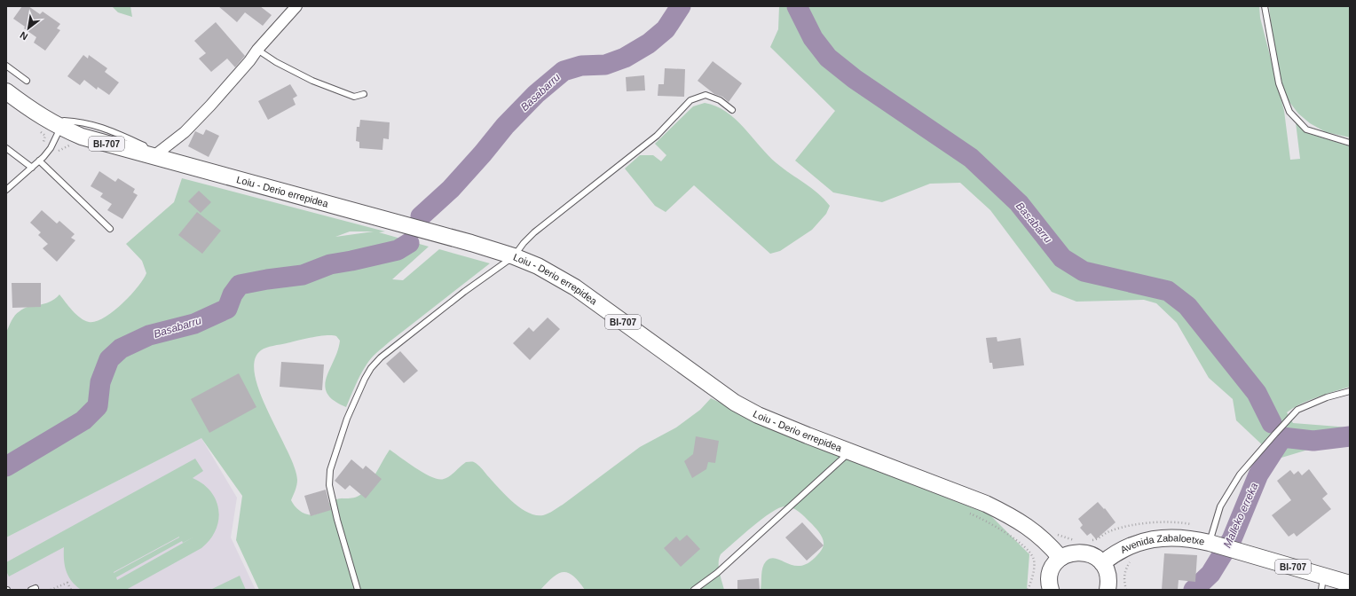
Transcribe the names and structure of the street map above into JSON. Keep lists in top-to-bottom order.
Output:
{
  "streets": {
    "main road": ["BI-707", "Loiu - Derio errepidea", "Avenida Zabaloetxe"]
  },
  "water": ["Basabarru", "Malleko erreka"],
  "north": "bottom left"
}
